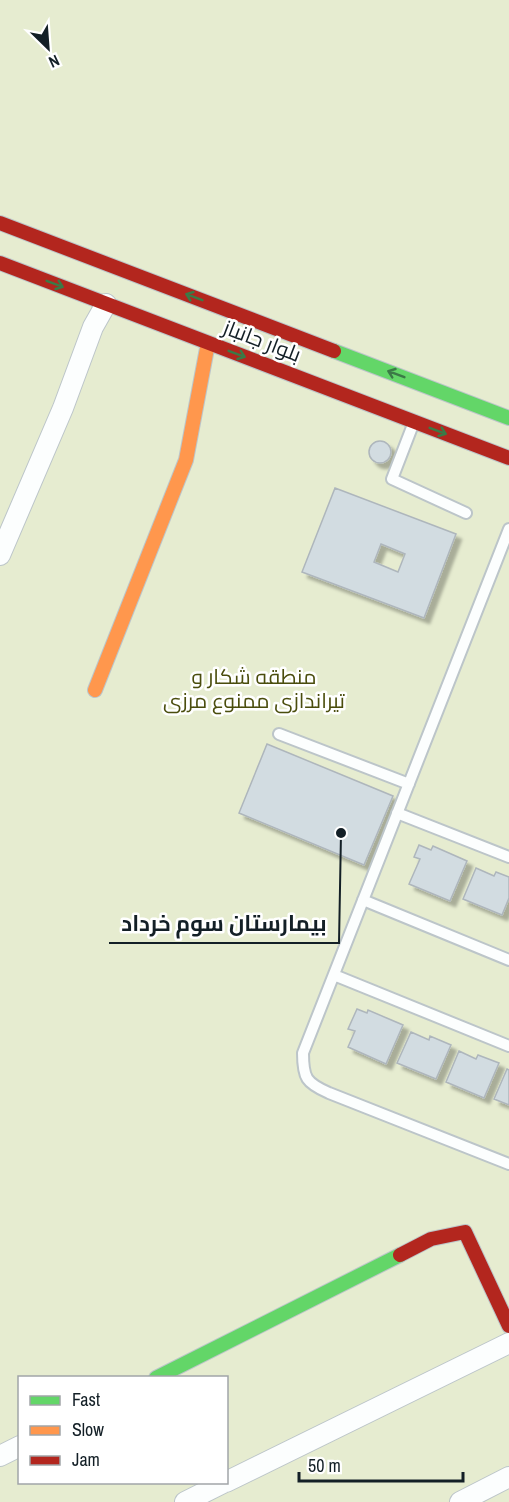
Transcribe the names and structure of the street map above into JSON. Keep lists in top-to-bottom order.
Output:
{
  "streets": {
    "main road": ["بلوار جانباز"]
  },
  "parks": ["منطقه شکار و تیراندازی ممنوع مرزی"],
  "places": ["بیمارستان سوم خرداد"],
  "legend": ["Fast", "Slow", "Jam"],
  "scale_bar": "50 m",
  "north": "bottom right"
}
